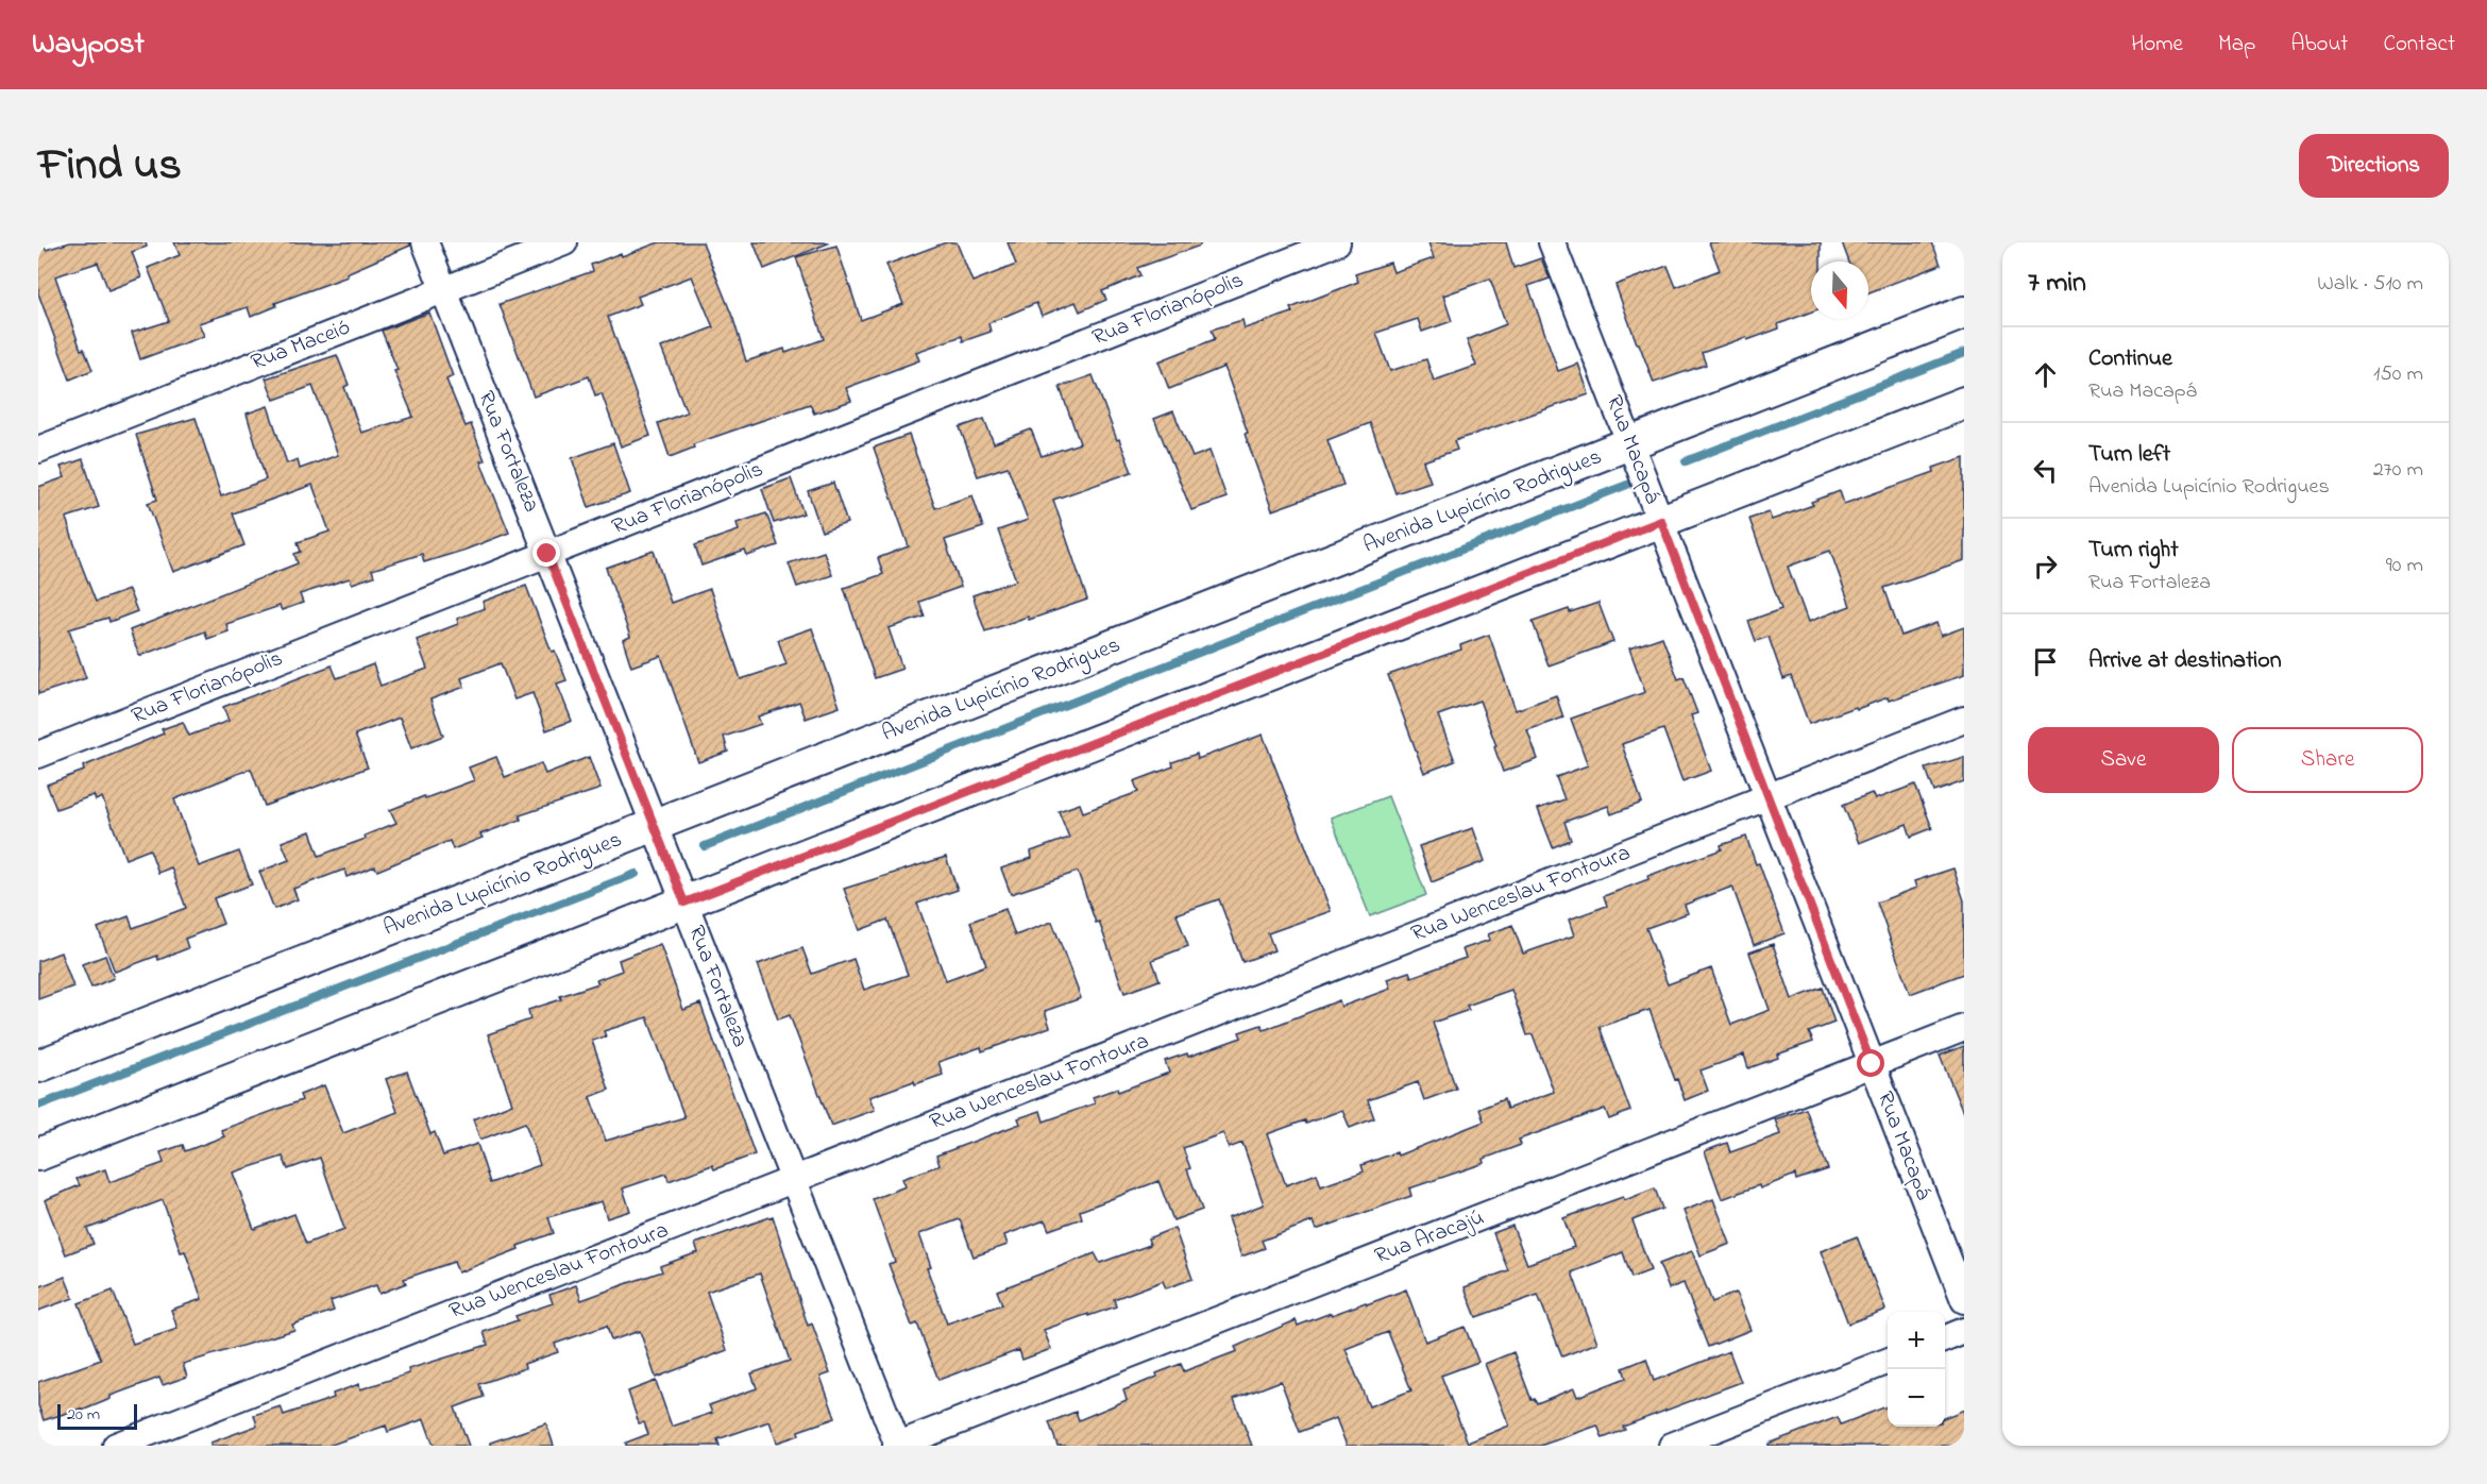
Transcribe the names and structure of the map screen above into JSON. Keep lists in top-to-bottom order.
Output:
{
  "streets": {
    "street": [
      "Rua Florianópolis",
      "Rua Maceió",
      "Rua Macapá",
      "Rua Fortaleza",
      "Avenida Lupicínio Rodrigues",
      "Rua Wenceslau Fontoura",
      "Rua Aracajú"
    ]
  },
  "crossings": [
    ["Rua Florianópolis", "Rua Fortaleza"],
    ["Rua Maceió", "Rua Fortaleza"],
    ["Rua Macapá", "Avenida Lupicínio Rodrigues"],
    ["Rua Macapá", "Rua Wenceslau Fontoura"],
    ["Rua Macapá", "Rua Aracajú"],
    ["Rua Fortaleza", "Avenida Lupicínio Rodrigues"],
    ["Rua Fortaleza", "Rua Wenceslau Fontoura"],
    ["Rua Fortaleza", "Rua Aracajú"]
  ],
  "scale_bar": "20 m",
  "north": "bottom",
  "page": {
    "header": "Waypost",
    "nav": [
      "Home",
      "Map",
      "About",
      "Contact"
    ],
    "title": "Find us",
    "buttons": [
      "Directions",
      ["Save", "Share"]
    ],
    "heading": ["7 min", "Walk · 510 m"],
    "list": [
      ["Continue", "Rua Macapá", "150 m"],
      ["Turn left", "Avenida Lupicínio Rodrigues", "270 m"],
      ["Turn right", "Rua Fortaleza", "90 m"],
      "Arrive at destination"
    ],
    "map_buttons": ["+", "−"],
    "scale": "20 m"
  }
}
